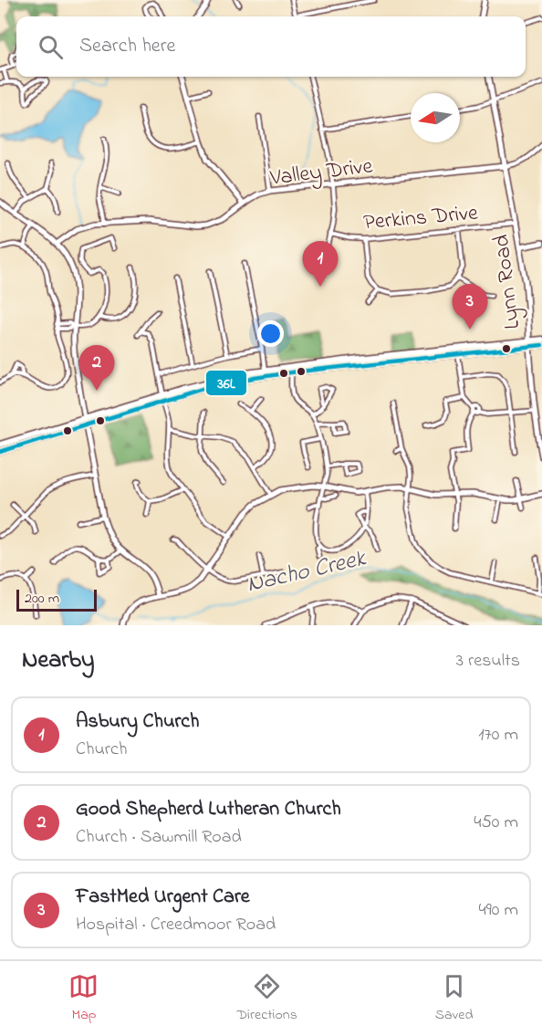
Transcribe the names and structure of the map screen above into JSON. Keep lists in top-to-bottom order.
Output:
{
  "streets": {
    "street": ["Valley Drive", "Perkins Drive", "Lynn Road"]
  },
  "crossings": [
    ["Valley Drive", "Lynn Road"],
    ["Perkins Drive", "Lynn Road"]
  ],
  "water": ["Nacho Creek"],
  "lines": ["transit line 36L"],
  "scale_bar": "200 m",
  "north": "left",
  "page": {
    "search": "Search here",
    "pins": ["1", "3", "2"],
    "scale": "200 m",
    "heading": ["Nearby", "3 results"],
    "list": [
      {
        "mark": "1",
        "name": "Asbury Church",
        "note": "Church",
        "value": "170 m"
      },
      {
        "mark": "2",
        "name": "Good Shepherd Lutheran Church",
        "note": "Church · Sawmill Road",
        "value": "450 m"
      },
      {
        "mark": "3",
        "name": "FastMed Urgent Care",
        "note": "Hospital · Creedmoor Road",
        "value": "490 m"
      }
    ],
    "nav": ["Map", "Directions", "Saved"]
  }
}
